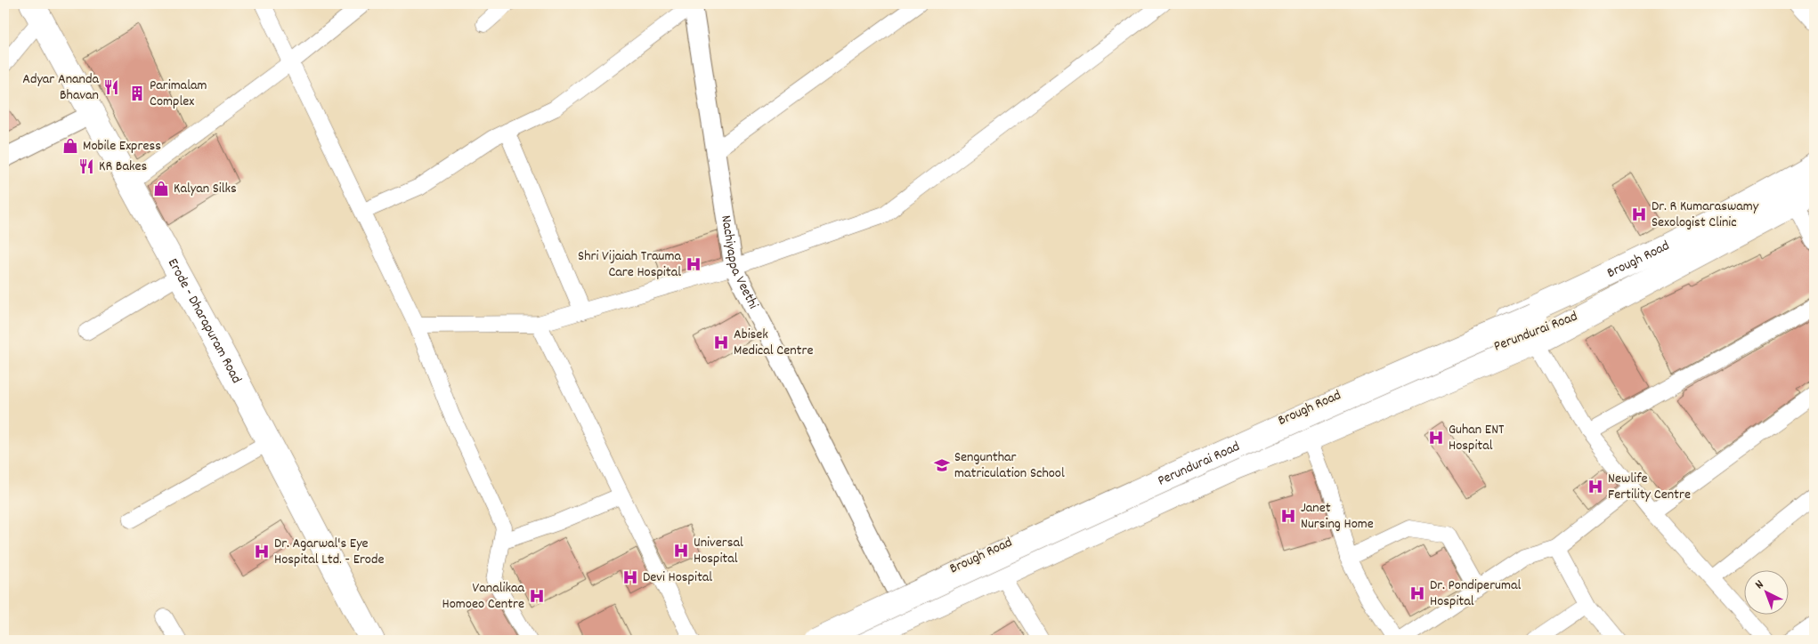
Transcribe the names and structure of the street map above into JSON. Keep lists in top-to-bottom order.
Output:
{
  "streets": {
    "main road": ["Brough Road", "Erode - Dharapuram Road", "Perundurai Road"],
    "street": ["Nachiyappa Veethi"]
  },
  "crossings": [
    ["Brough Road", "Nachiyappa Veethi"],
    ["Brough Road", "Perundurai Road"]
  ],
  "places": {
    "restaurant": ["Adyar Ananda Bhavan", "KR Bakes"],
    "building": ["Parimalam Complex"],
    "shop": ["Mobile Express", "Kalyan Silks"],
    "hospital": [
      "Dr. R Kumaraswamy Sexologist Clinic",
      "Shri Vijaiah Trauma Care Hospital",
      "Abisek Medical Centre",
      "Guhan ENT Hospital",
      "Newlife Fertility Centre",
      "Janet Nursing Home",
      "Universal Hospital",
      "Dr. Agarwal's Eye Hospital Ltd. - Erode",
      "Devi Hospital",
      "Dr. Pondiperumal Hospital",
      "Vanalikaa Homoeo Centre"
    ],
    "school or university": ["Sengunthar matriculation School"]
  },
  "north": "top left"
}
